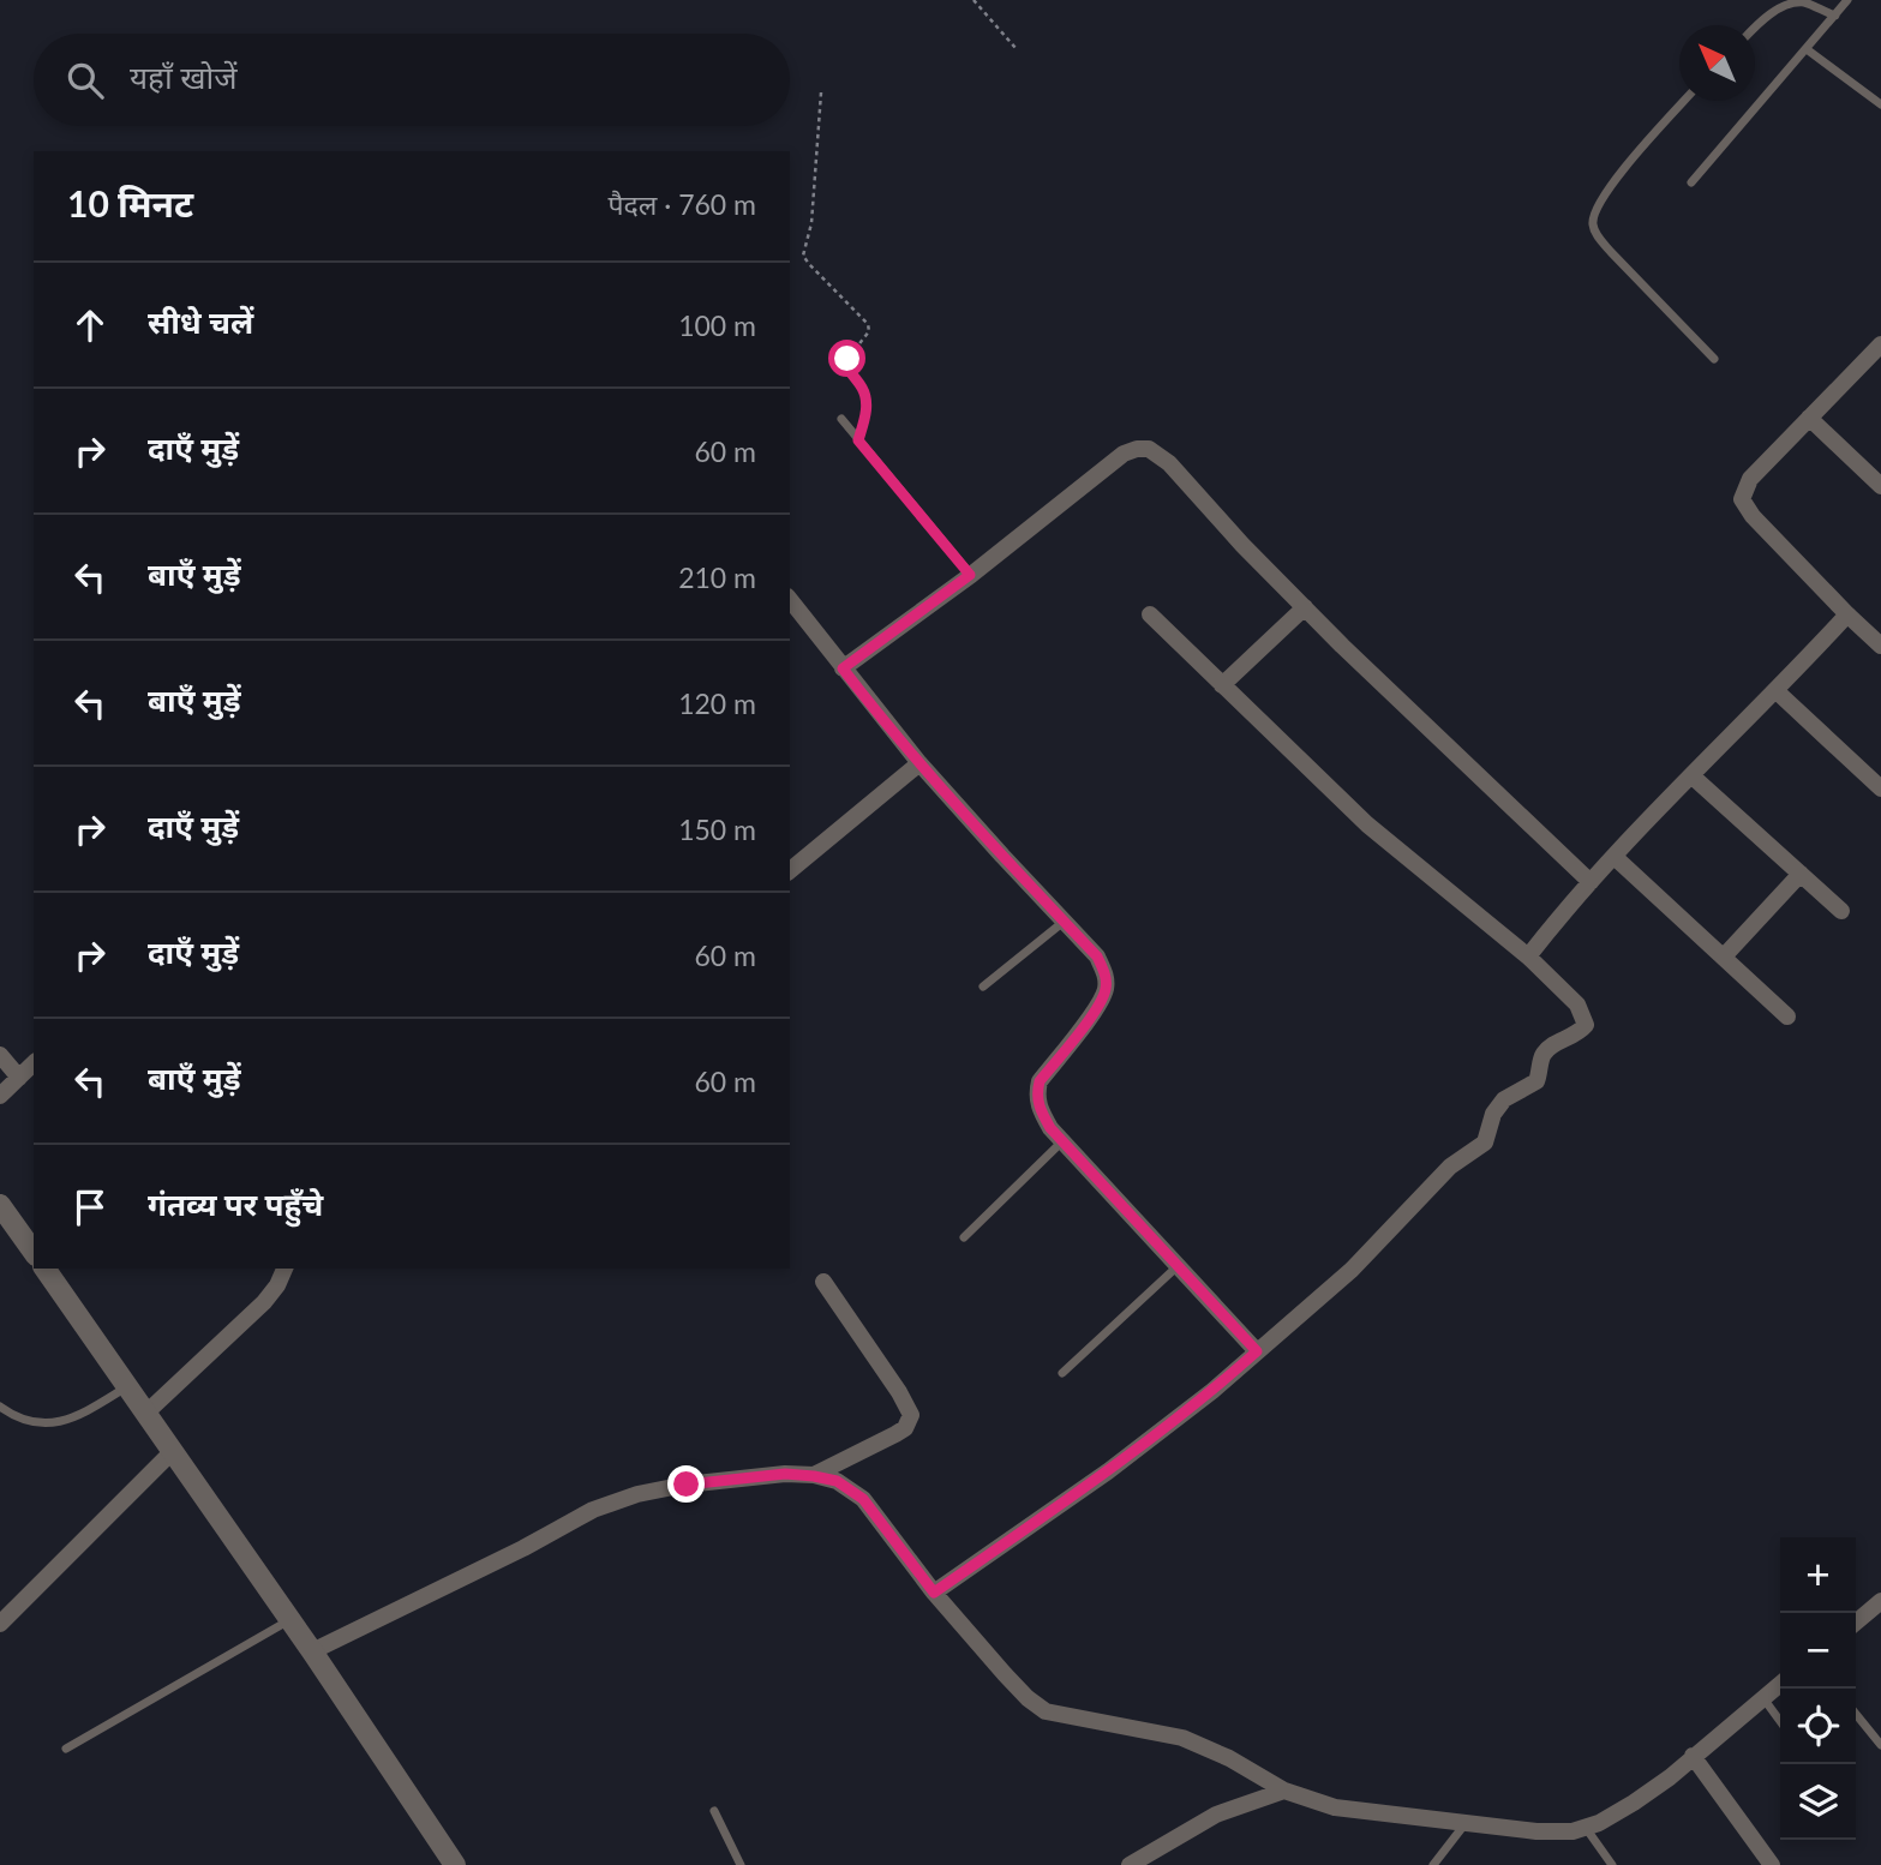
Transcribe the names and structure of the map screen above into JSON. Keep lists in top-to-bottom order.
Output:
{
  "north": "top left",
  "page": {
    "search": "यहाँ खोजें",
    "heading": ["10 मिनट", "पैदल · 760 m"],
    "list": [
      ["सीधे चलें", "100 m"],
      ["दाएँ मुड़ें", "60 m"],
      ["बाएँ मुड़ें", "210 m"],
      ["बाएँ मुड़ें", "120 m"],
      ["दाएँ मुड़ें", "150 m"],
      ["दाएँ मुड़ें", "60 m"],
      ["बाएँ मुड़ें", "60 m"],
      "गंतव्य पर पहुँचे"
    ],
    "map_buttons": ["+", "−"]
  }
}
